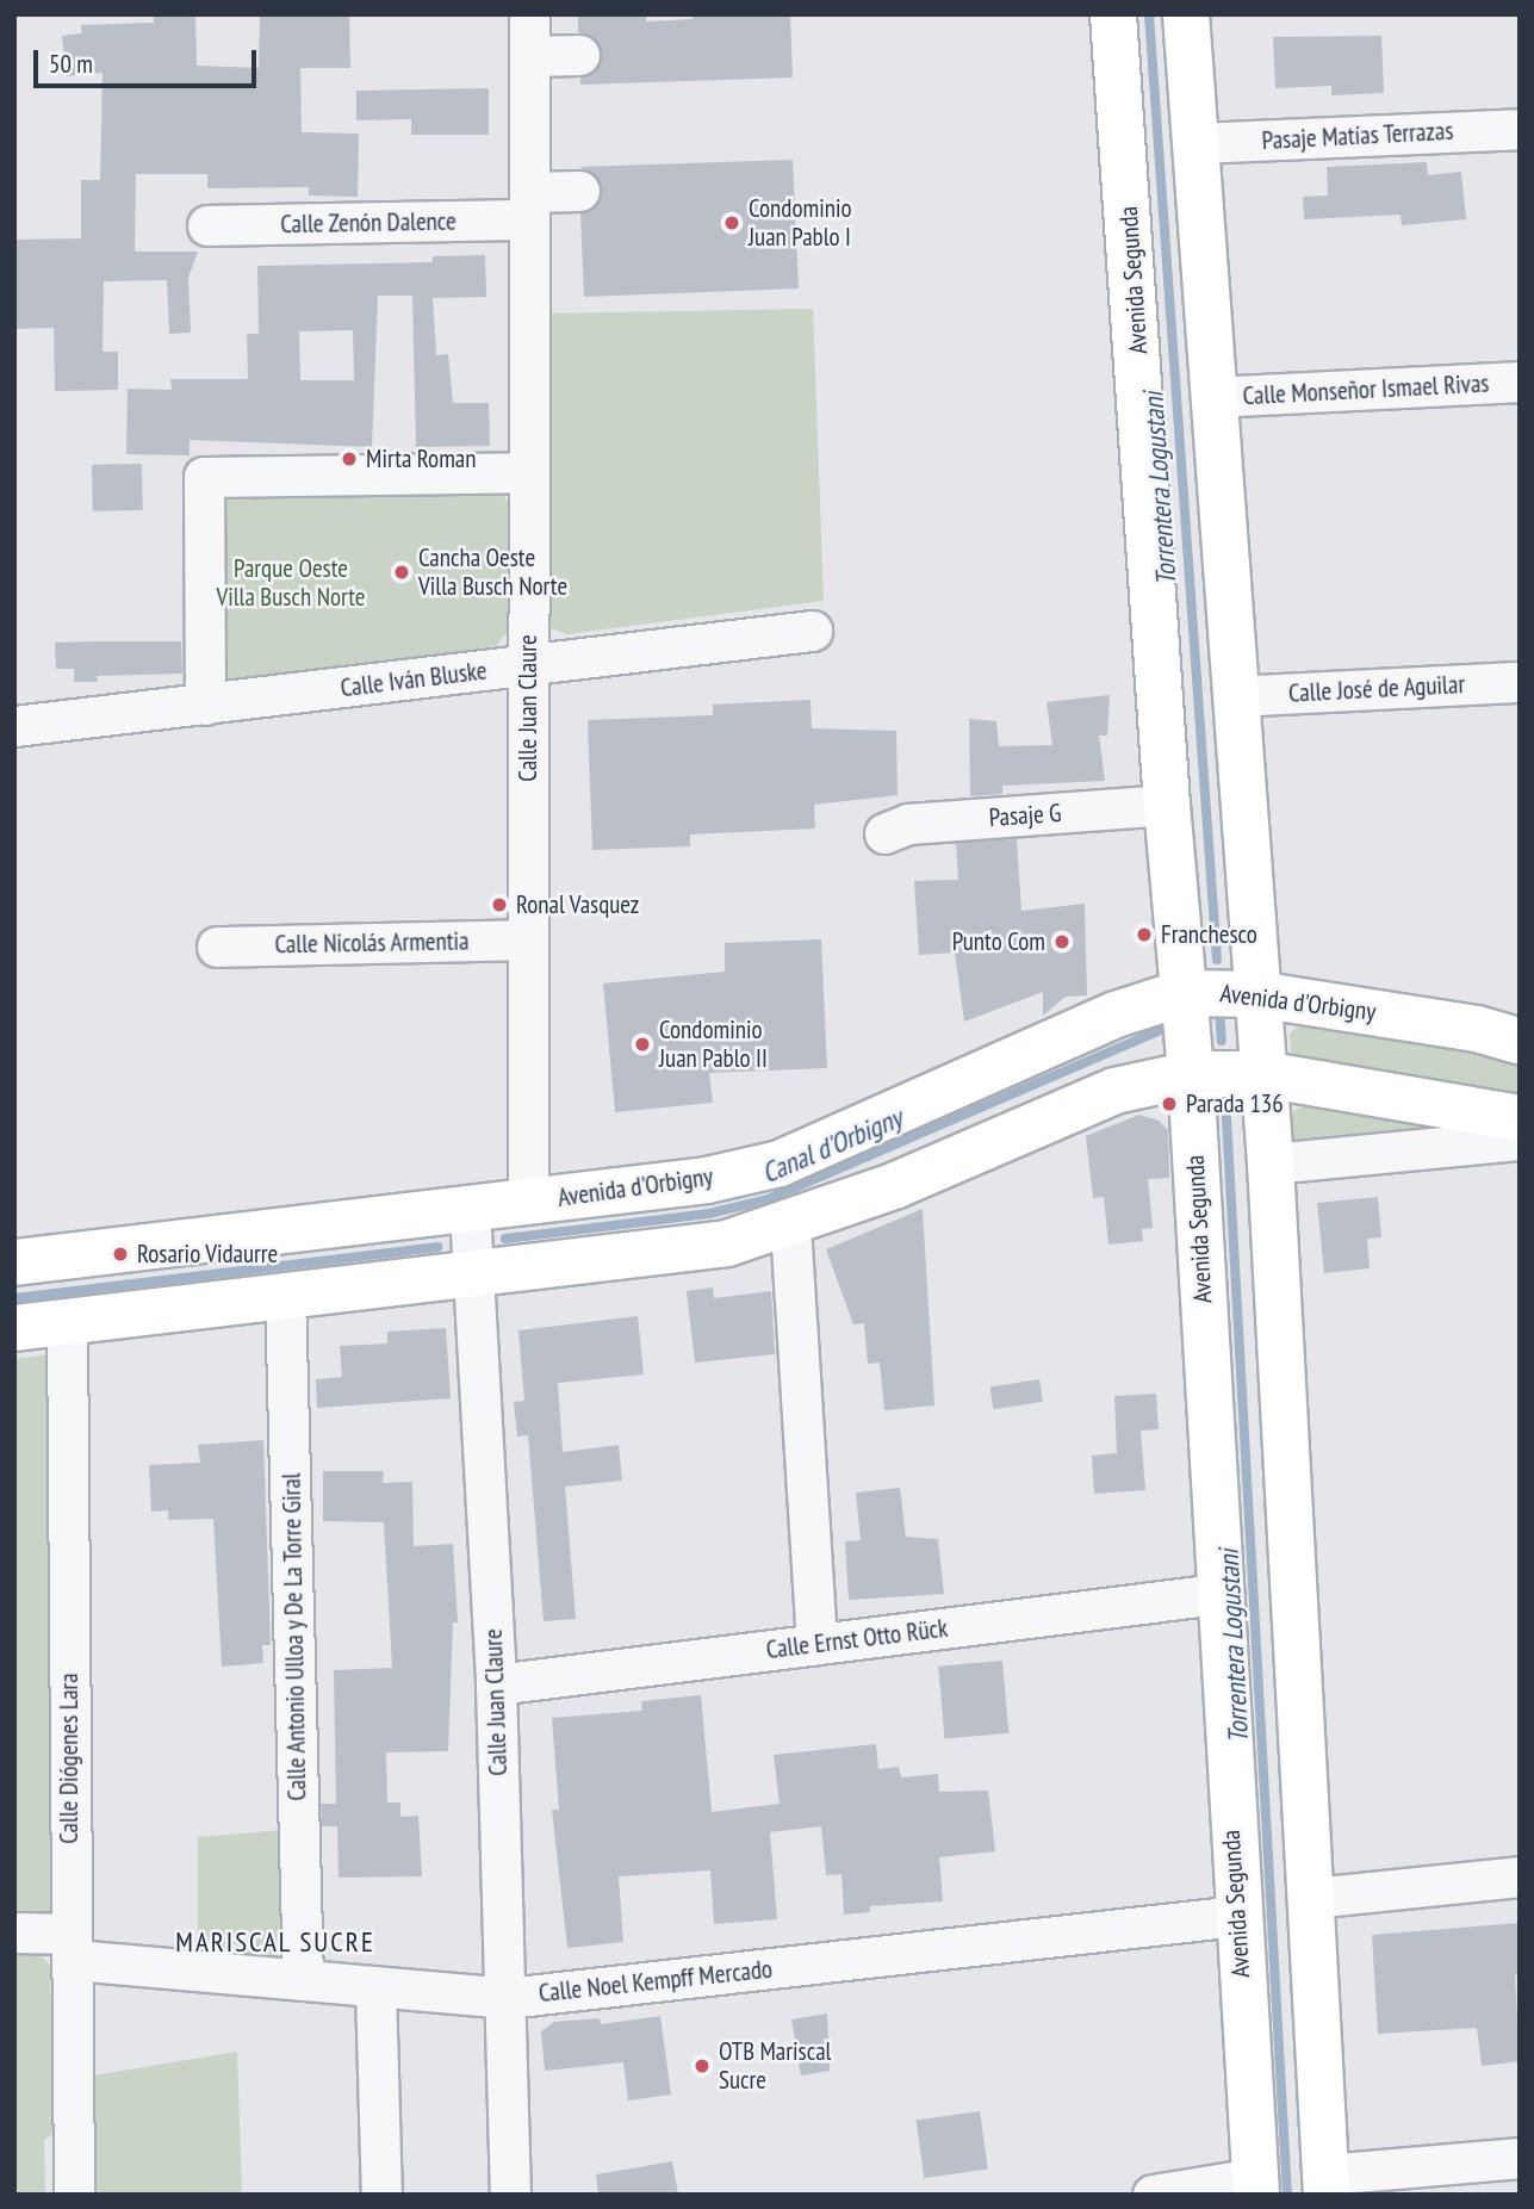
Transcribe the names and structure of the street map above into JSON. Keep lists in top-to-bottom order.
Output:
{
  "streets": {
    "main road": ["Avenida Segunda", "Avenida d'Orbigny"],
    "street": [
      "Pasaje Matías Terrazas",
      "Calle Zenón Dalence",
      "Calle Monseñor Ismael Rivas",
      "Calle Iván Bluske",
      "Calle José de Aguilar",
      "Calle Juan Claure",
      "Pasaje G",
      "Calle Nicolás Armentia",
      "Calle Antonio Ulloa y De La Torre Giral",
      "Calle Ernst Otto Rück",
      "Calle Diógenes Lara",
      "Calle Noel Kempff Mercado"
    ]
  },
  "crossings": [
    ["Calle Zenón Dalence", "Calle Juan Claure"],
    ["Avenida Segunda", "Pasaje G"],
    ["Avenida Segunda", "Avenida d'Orbigny"],
    ["Avenida Segunda", "Calle Ernst Otto Rück"],
    ["Avenida Segunda", "Calle Noel Kempff Mercado"],
    ["Calle Iván Bluske", "Calle Juan Claure"],
    ["Calle Juan Claure", "Calle Nicolás Armentia"],
    ["Calle Juan Claure", "Avenida d'Orbigny"],
    ["Calle Juan Claure", "Calle Ernst Otto Rück"],
    ["Calle Juan Claure", "Calle Noel Kempff Mercado"],
    ["Calle Antonio Ulloa y De La Torre Giral", "Calle Noel Kempff Mercado"],
    ["Calle Diógenes Lara", "Calle Noel Kempff Mercado"]
  ],
  "districts": ["MARISCAL SUCRE"],
  "water": ["Torrentera Logustani", "Canal d'Orbigny"],
  "parks": ["Parque Oeste Villa Busch Norte"],
  "places": [
    "Condominio Juan Pablo I",
    "Mirta Roman",
    "Cancha Oeste Villa Busch Norte",
    "Ronal Vasquez",
    "Franchesco",
    "Punto Com",
    "Condominio Juan Pablo II",
    "Parada 136",
    "Rosario Vidaurre",
    "OTB Mariscal Sucre"
  ],
  "scale_bar": "50 m"
}
